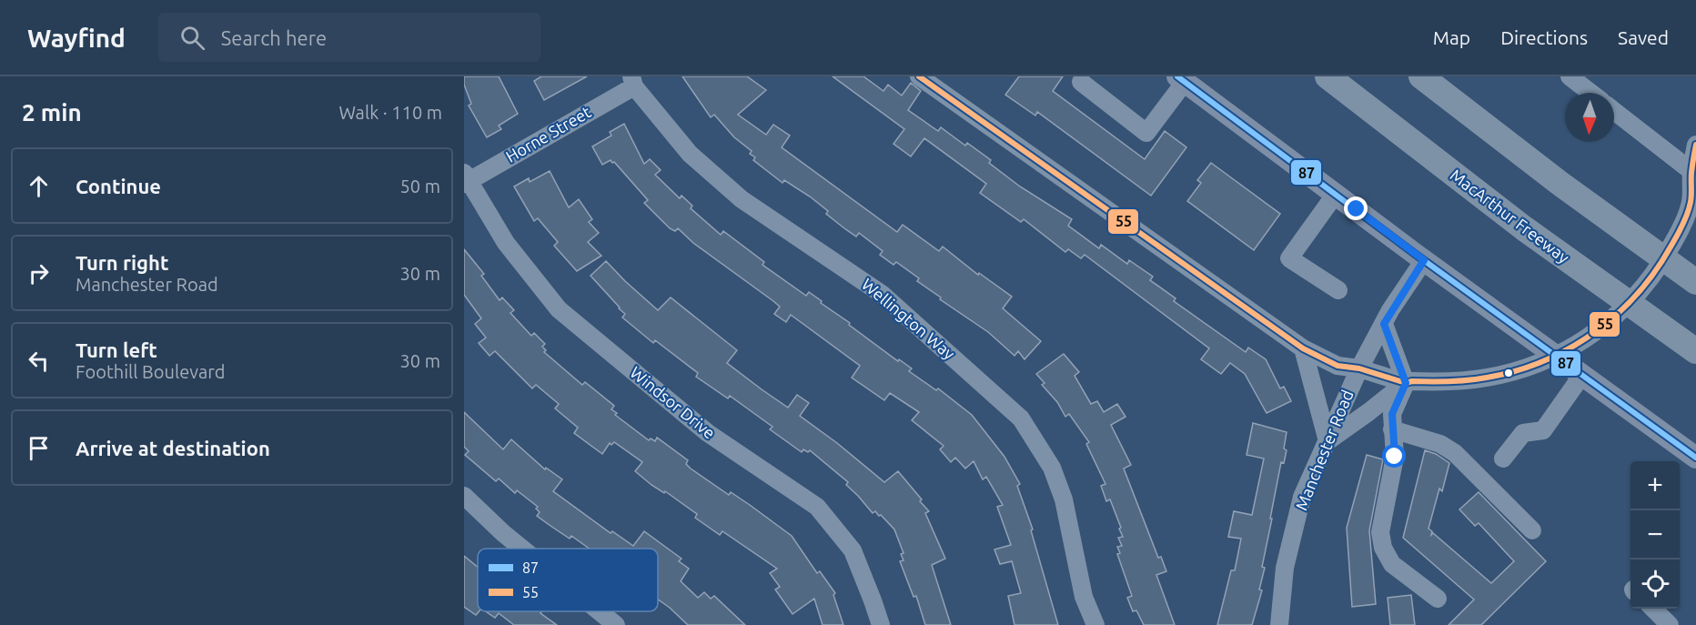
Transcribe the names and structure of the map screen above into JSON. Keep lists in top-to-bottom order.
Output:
{
  "streets": {
    "highway": ["MacArthur Freeway"],
    "street": [
      "Horne Street",
      "Wellington Way",
      "Windsor Drive",
      "Manchester Road"
    ]
  },
  "crossings": [
    ["Horne Street", "Wellington Way"],
    ["Horne Street", "Windsor Drive"]
  ],
  "lines": ["transit line 87", "transit line 55"],
  "legend": ["87", "55"],
  "north": "bottom",
  "page": {
    "header": "Wayfind",
    "search": "Search here",
    "nav": ["Map", "Directions", "Saved"],
    "heading": ["2 min", "Walk · 110 m"],
    "list": [
      ["Continue", "50 m"],
      ["Turn right", "Manchester Road", "30 m"],
      ["Turn left", "Foothill Boulevard", "30 m"],
      "Arrive at destination"
    ],
    "map_buttons": ["+", "−"]
  }
}
